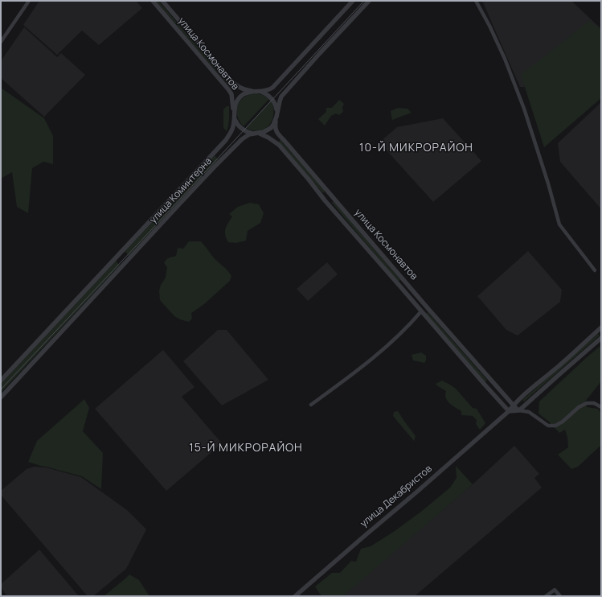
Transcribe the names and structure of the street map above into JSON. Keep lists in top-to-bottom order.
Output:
{
  "streets": {
    "street": ["улица Космонавтов", "улица Коминтерна", "улица Декабристов"]
  },
  "crossings": [
    ["улица Космонавтов", "улица Коминтерна"],
    ["улица Космонавтов", "улица Декабристов"]
  ],
  "districts": ["10-Й МИКРОРАЙОН", "15-Й МИКРОРАЙОН"]
}
